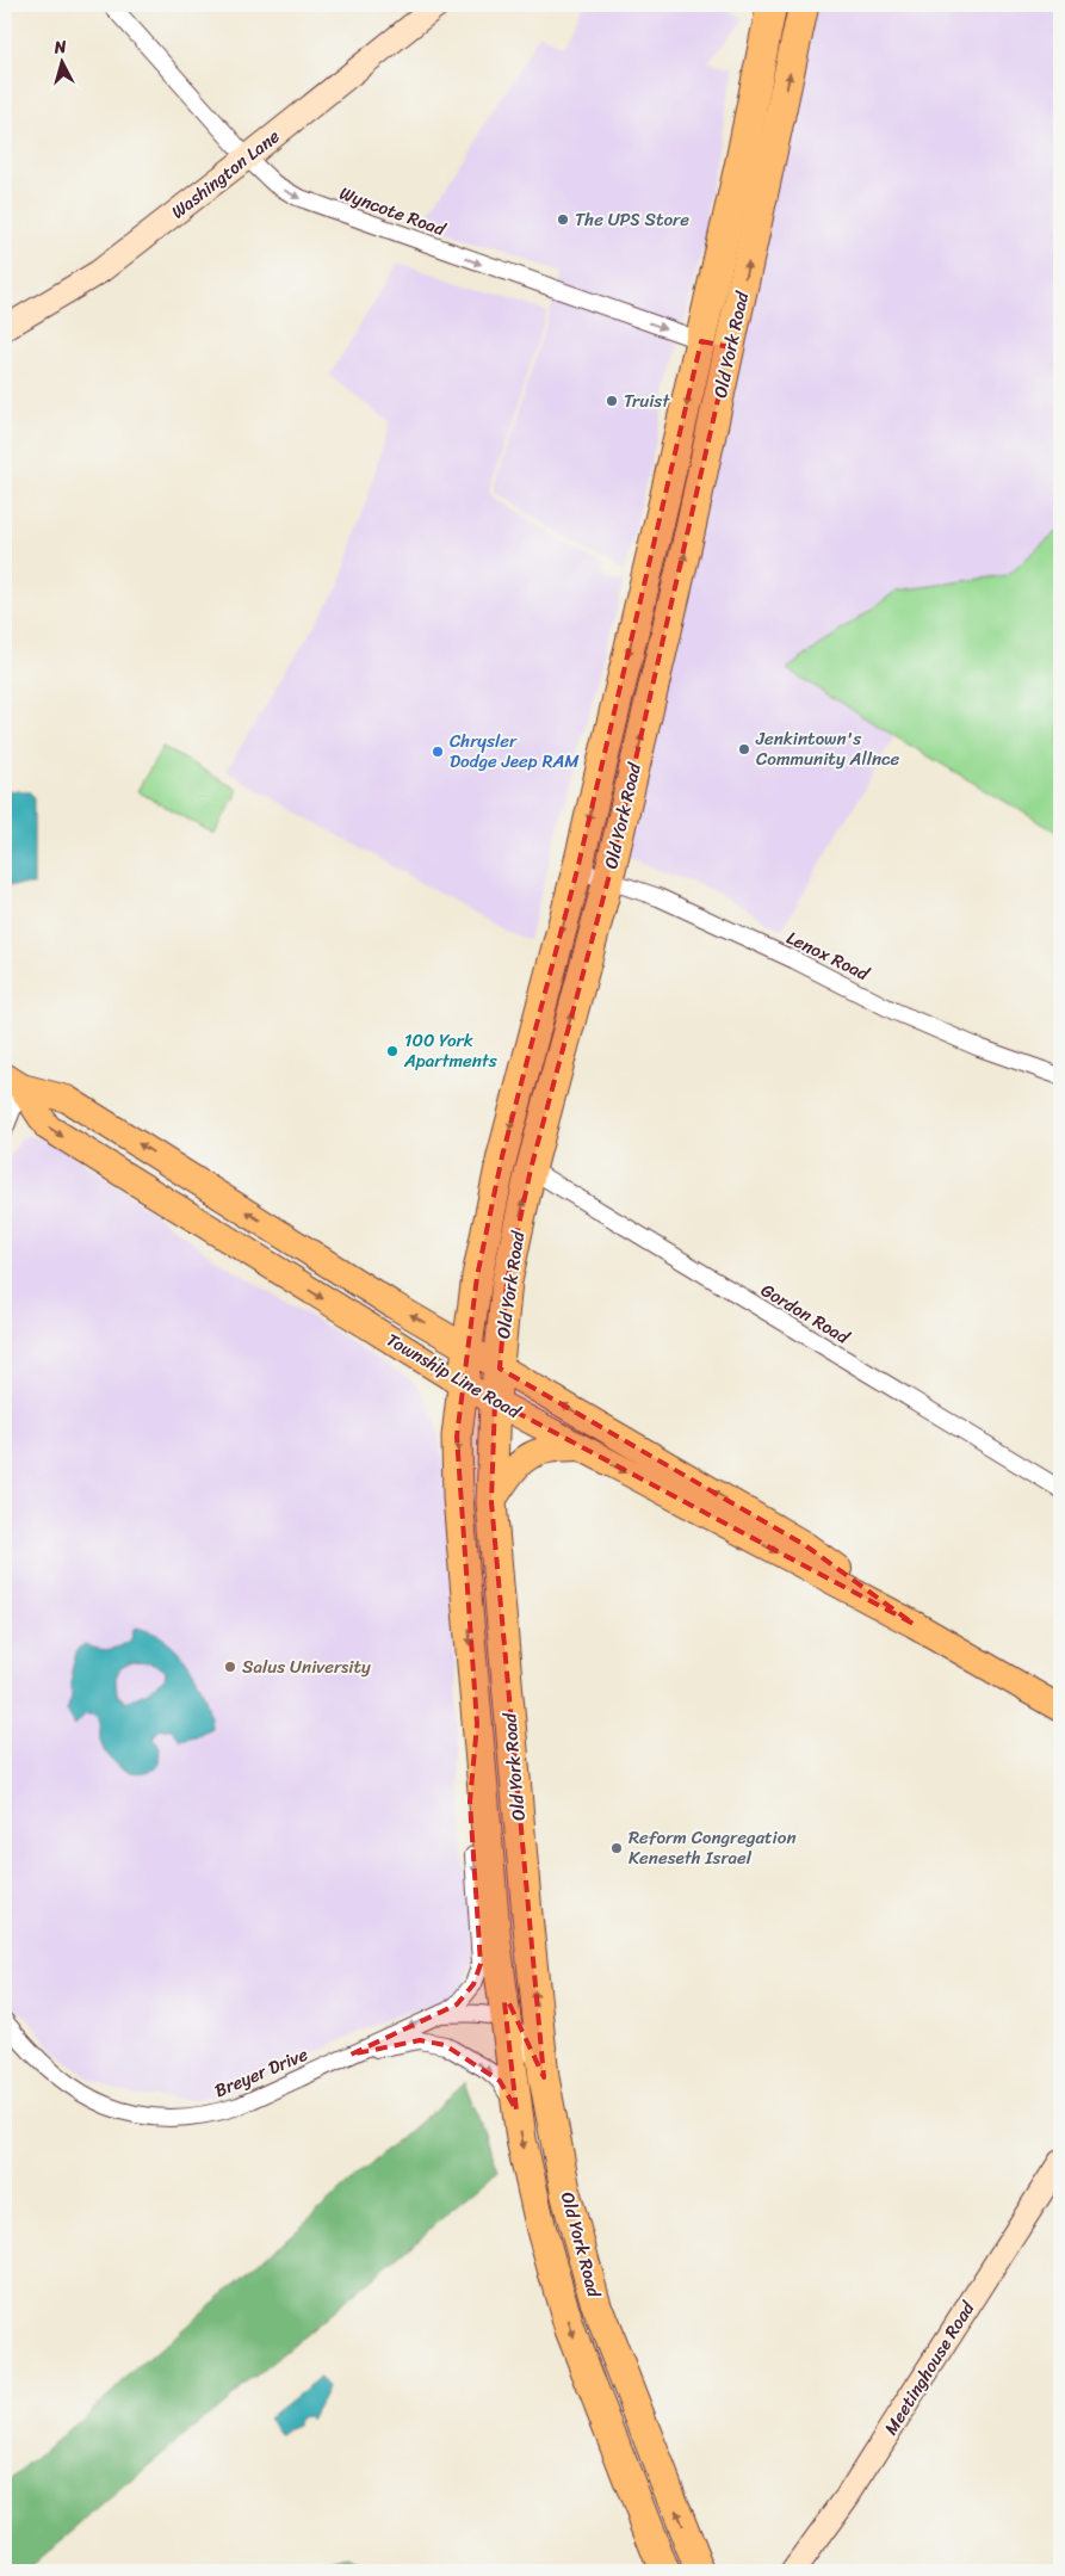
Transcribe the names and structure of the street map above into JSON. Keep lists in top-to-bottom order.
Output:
{
  "streets": {
    "highway": ["Old York Road"],
    "main road": ["Township Line Road"],
    "street": [
      "Washington Lane",
      "Wyncote Road",
      "Lenox Road",
      "Gordon Road",
      "Breyer Drive",
      "Meetinghouse Road"
    ]
  },
  "crossings": [
    ["Washington Lane", "Wyncote Road"],
    ["Wyncote Road", "Old York Road"],
    ["Old York Road", "Lenox Road"],
    ["Old York Road", "Gordon Road"],
    ["Old York Road", "Township Line Road"],
    ["Old York Road", "Breyer Drive"]
  ],
  "one_way": ["Wyncote Road"],
  "places": [
    "The UPS Store",
    "Truist",
    "Jenkintown's Community Allnce",
    "Chrysler Dodge Jeep RAM",
    "100 York Apartments",
    "Salus University",
    "Reform Congregation Keneseth Israel"
  ],
  "north": "top"
}
